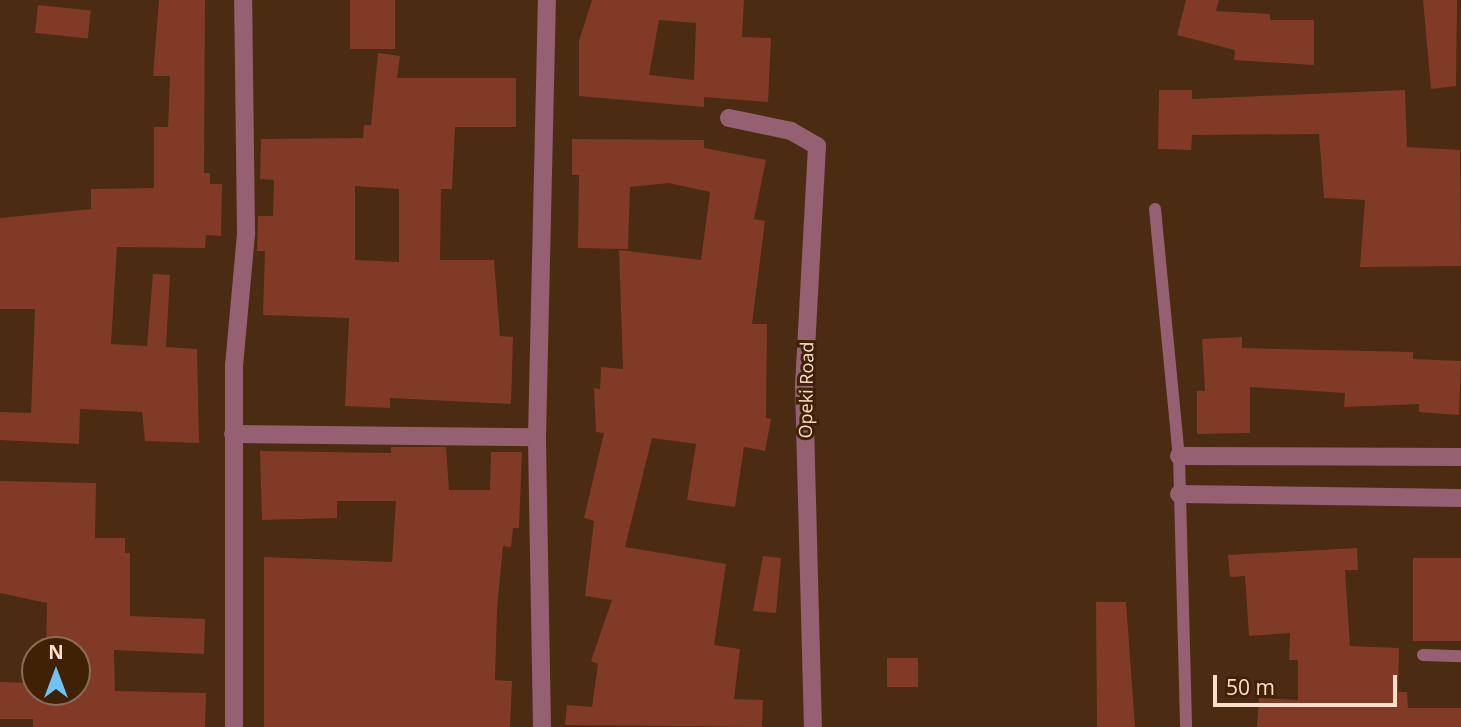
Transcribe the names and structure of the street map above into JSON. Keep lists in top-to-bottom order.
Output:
{
  "streets": {
    "street": ["Opeki Road"]
  },
  "scale_bar": "50 m",
  "north": "top"
}
